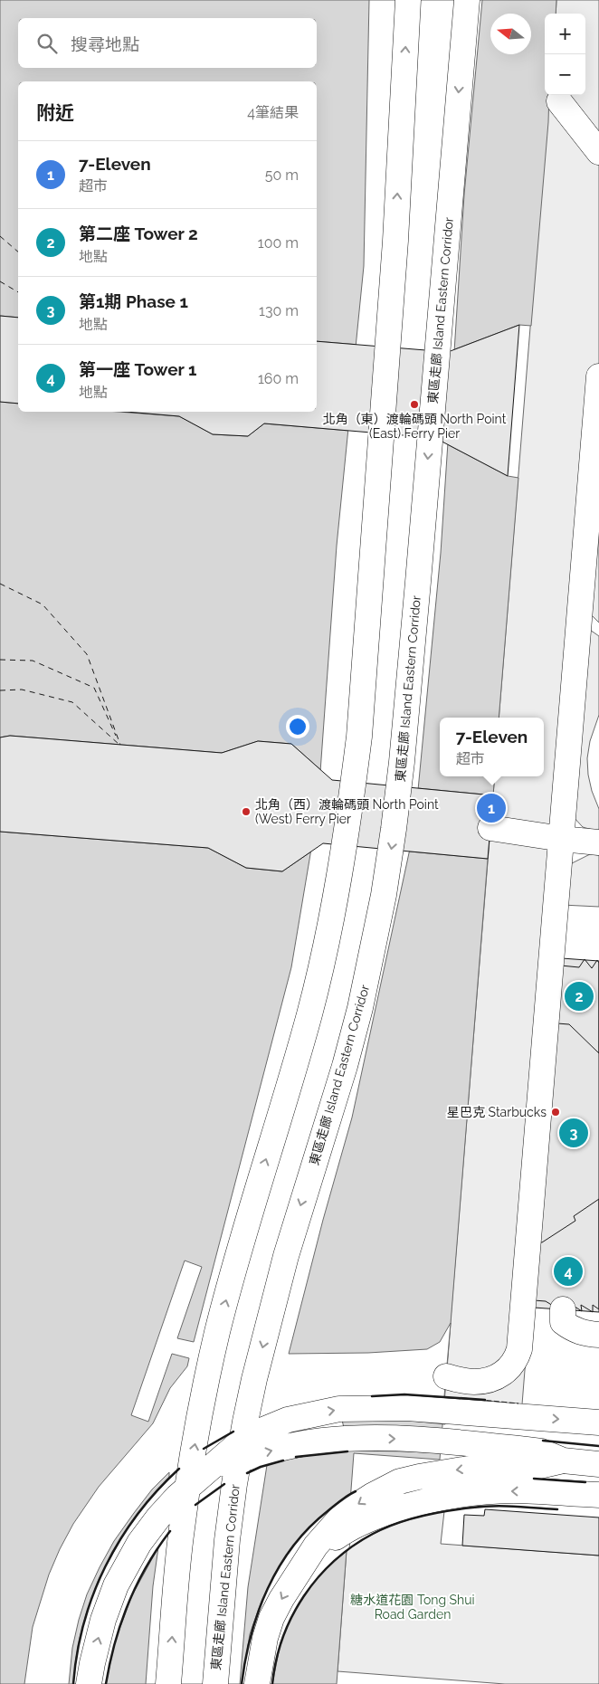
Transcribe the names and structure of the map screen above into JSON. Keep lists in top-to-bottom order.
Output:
{
  "streets": {
    "main road": ["東區走廊 Island Eastern Corridor"]
  },
  "parks": ["糖水道花園 Tong Shui Road Garden"],
  "places": ["北角（東）渡輪碼頭 North Point (East) Ferry Pier", "北角（西）渡輪碼頭 North Point (West) Ferry Pier", "星巴克 Starbucks"],
  "north": "left",
  "page": {
    "map_buttons": ["+", "−"],
    "search": "搜尋地點",
    "heading": ["附近", "4筆結果"],
    "list": [
      {
        "mark": "1",
        "name": "7-Eleven",
        "note": "超市",
        "value": "50 m"
      },
      {
        "mark": "2",
        "name": "第二座 Tower 2",
        "note": "地點",
        "value": "100 m"
      },
      {
        "mark": "3",
        "name": "第1期 Phase 1",
        "note": "地點",
        "value": "130 m"
      },
      {
        "mark": "4",
        "name": "第一座 Tower 1",
        "note": "地點",
        "value": "160 m"
      }
    ],
    "popup": ["7-Eleven", "超市"],
    "pins": [
      "1",
      "2",
      "3",
      "4"
    ]
  }
}
